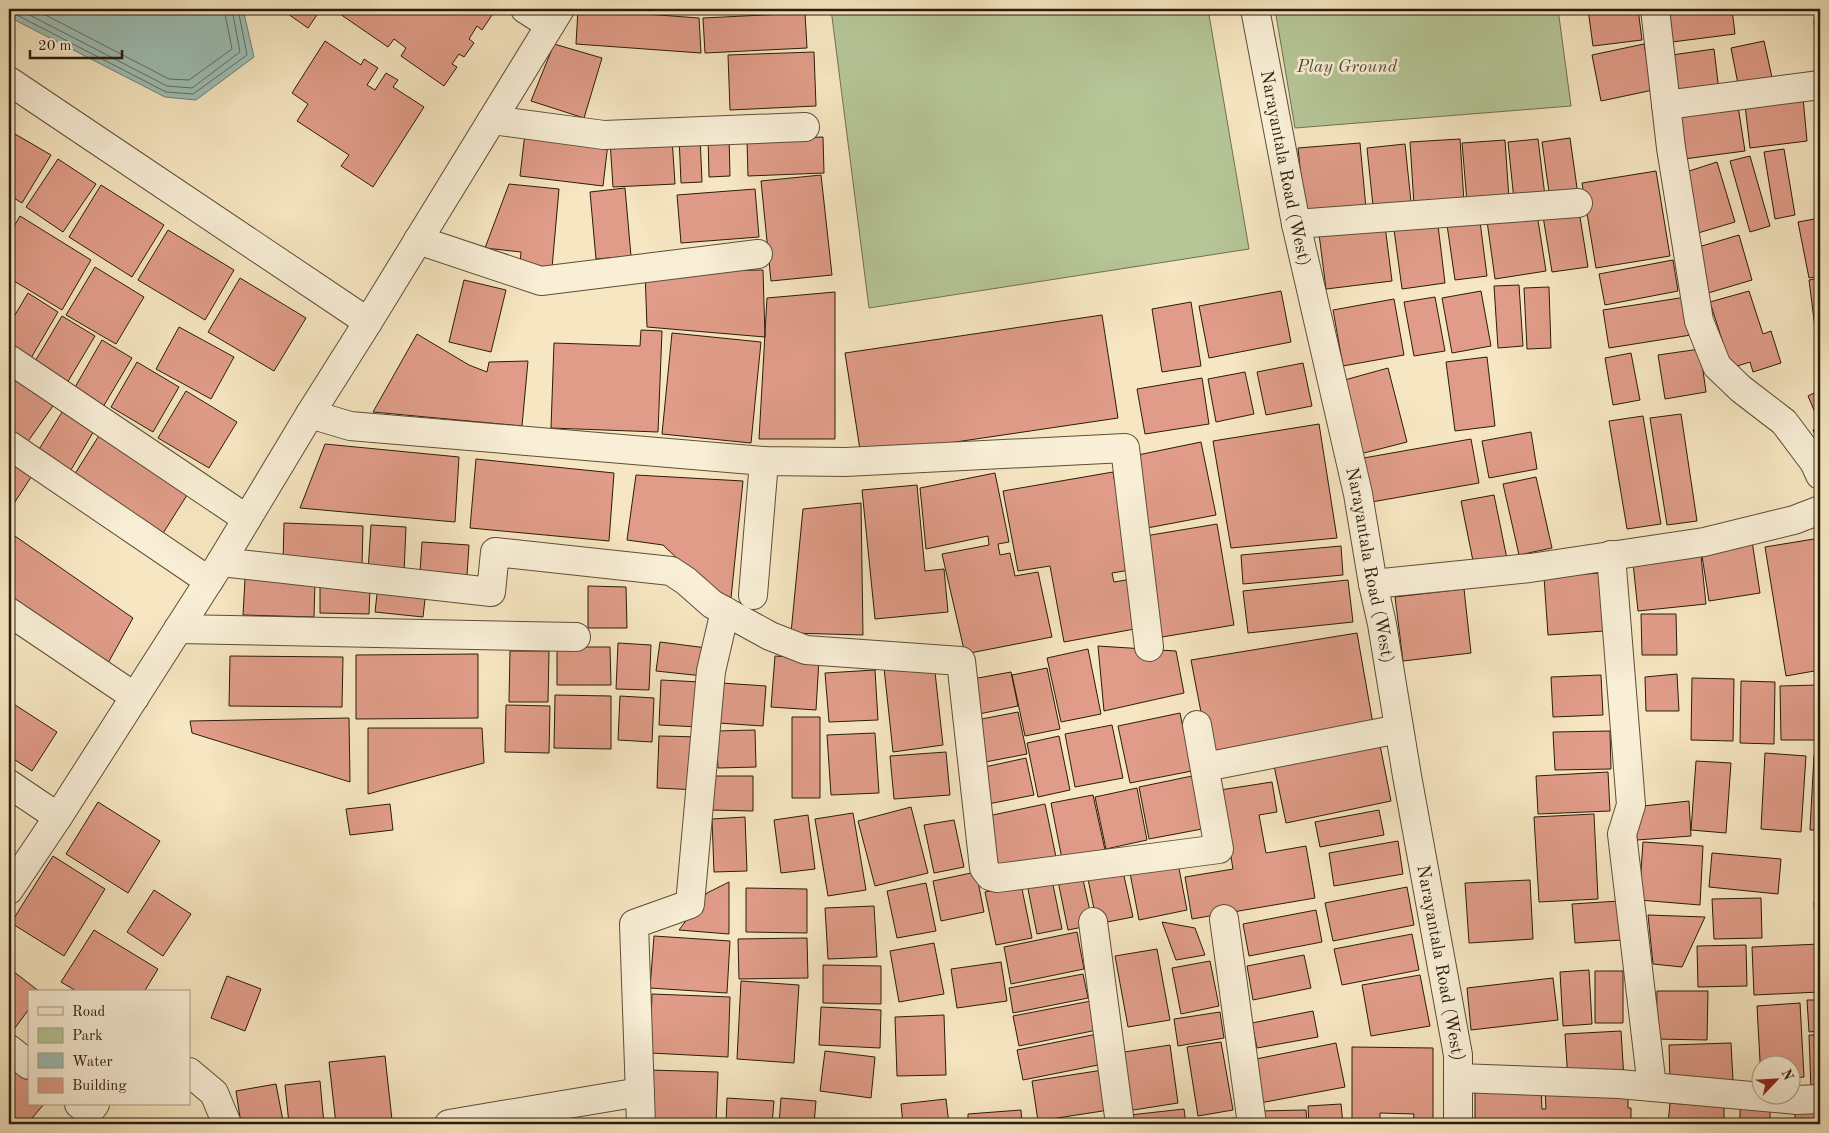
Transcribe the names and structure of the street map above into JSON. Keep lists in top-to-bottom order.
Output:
{
  "streets": {
    "street": ["Narayantala Road (West)"]
  },
  "parks": ["Play Ground"],
  "legend": [
    "Road",
    "Park",
    "Water",
    "Building"
  ],
  "scale_bar": "20 m",
  "north": "top right"
}
